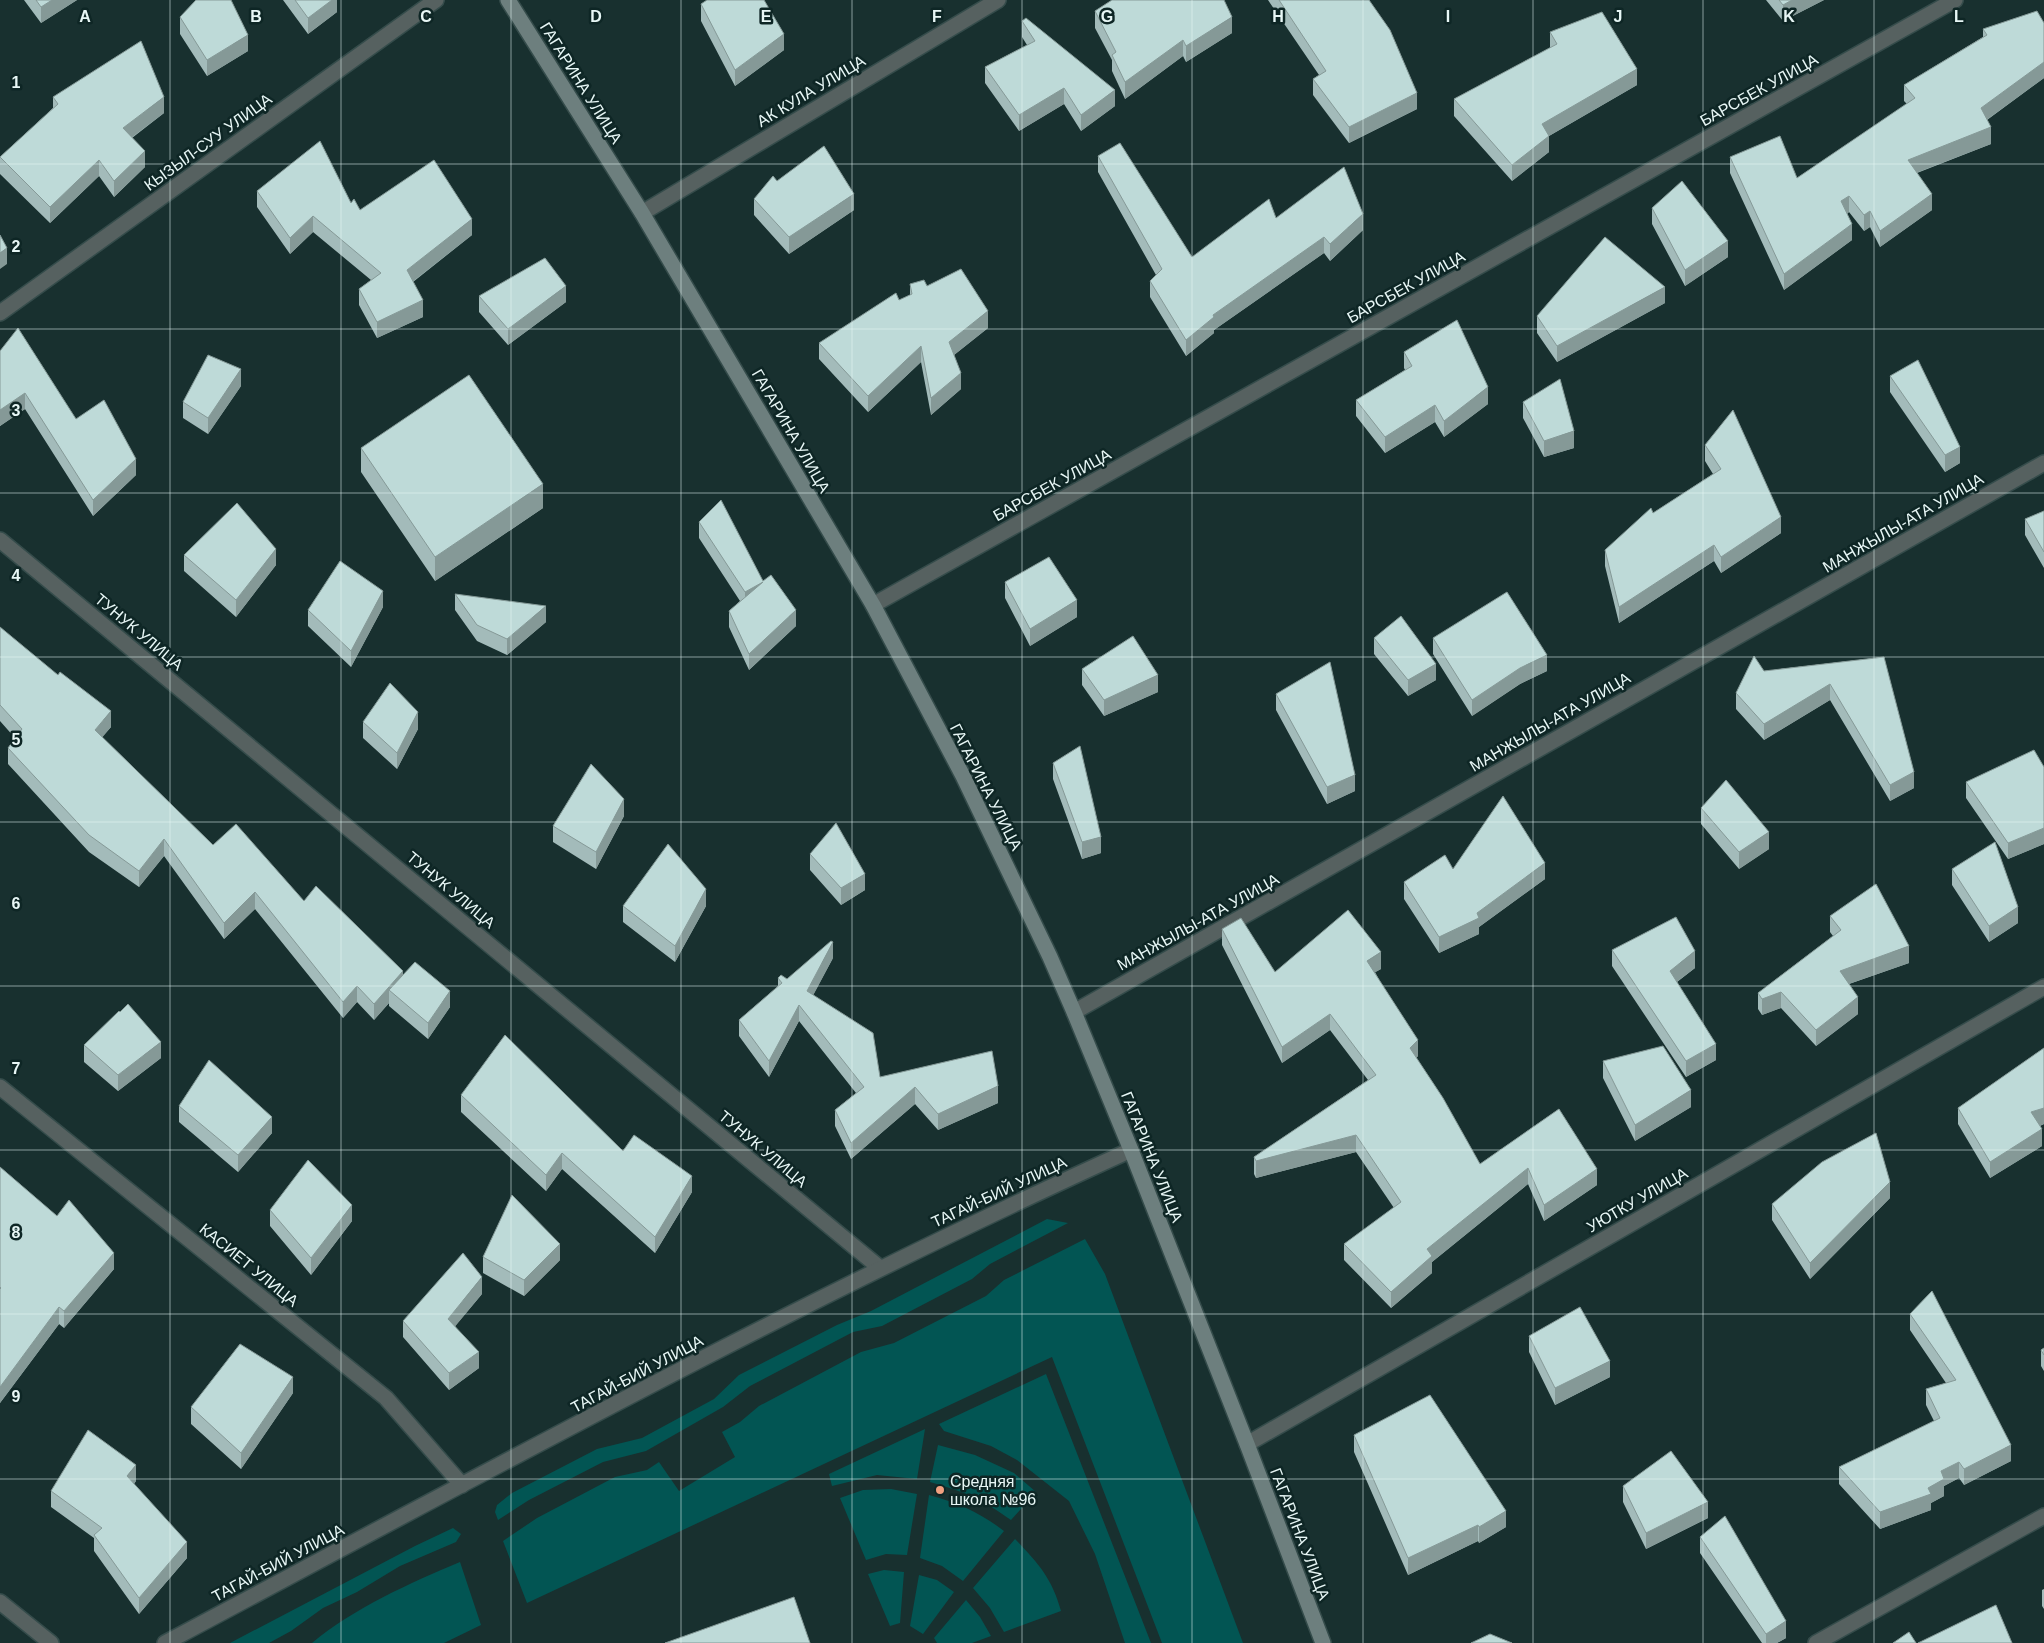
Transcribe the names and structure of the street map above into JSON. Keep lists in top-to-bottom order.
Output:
{
  "streets": {
    "main road": ["ГАГАРИНА УЛИЦА"],
    "street": [
      "БАРСБЕК УЛИЦА",
      "АК КУЛА УЛИЦА",
      "КЫЗЫЛ-СУУ УЛИЦА",
      "МАНЖЫЛЫ-АТА УЛИЦА",
      "ТУНУК УЛИЦА",
      "ТАГАЙ-БИЙ УЛИЦА",
      "УЮТКУ УЛИЦА",
      "КАСИЕТ УЛИЦА"
    ]
  },
  "crossings": [
    ["ГАГАРИНА УЛИЦА", "БАРСБЕК УЛИЦА"],
    ["ГАГАРИНА УЛИЦА", "АК КУЛА УЛИЦА"],
    ["ГАГАРИНА УЛИЦА", "МАНЖЫЛЫ-АТА УЛИЦА"],
    ["ГАГАРИНА УЛИЦА", "ТАГАЙ-БИЙ УЛИЦА"],
    ["ГАГАРИНА УЛИЦА", "УЮТКУ УЛИЦА"],
    ["ТУНУК УЛИЦА", "ТАГАЙ-БИЙ УЛИЦА"],
    ["ТАГАЙ-БИЙ УЛИЦА", "КАСИЕТ УЛИЦА"]
  ],
  "places": ["Средняя школа №96"],
  "grid": {
    "columns": [
      "A",
      "B",
      "C",
      "D",
      "E",
      "F",
      "G",
      "H",
      "I",
      "J",
      "K",
      "L"
    ],
    "rows": [
      "1",
      "2",
      "3",
      "4",
      "5",
      "6",
      "7",
      "8",
      "9"
    ]
  }
}
